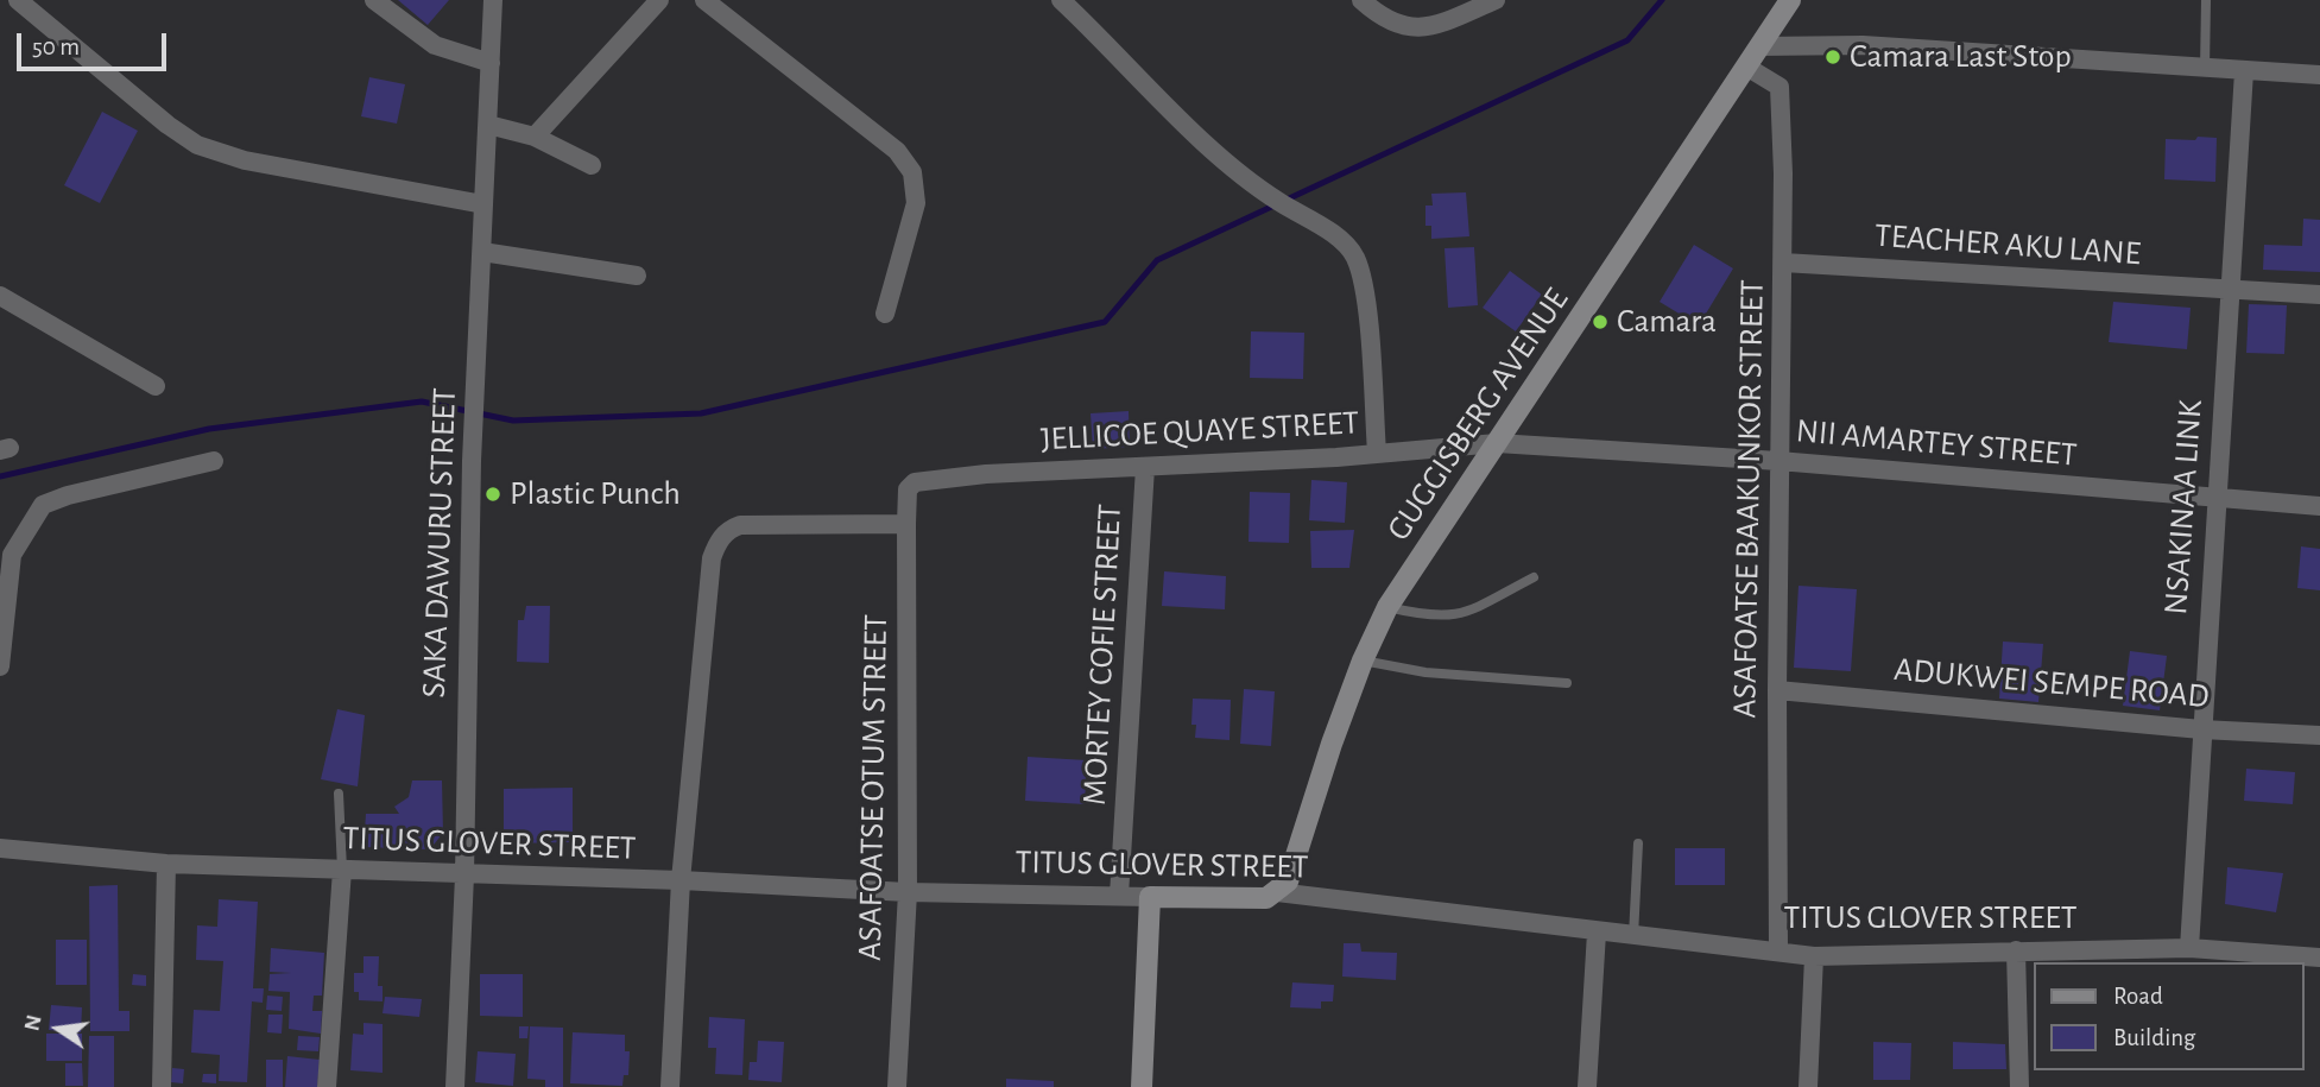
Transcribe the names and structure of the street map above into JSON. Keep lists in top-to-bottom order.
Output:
{
  "streets": {
    "main road": ["GUGGISBERG AVENUE", "TITUS GLOVER STREET"],
    "street": [
      "TEACHER AKU LANE",
      "JELLICOE QUAYE STREET",
      "NII AMARTEY STREET",
      "ASAFOATSE BAAKUNKOR STREET",
      "NSAKINAA LINK",
      "SAKA DAWURU STREET",
      "MORTEY COFIE STREET",
      "ADUKWEI SEMPE ROAD",
      "ASAFOATSE OTUM STREET"
    ]
  },
  "crossings": [
    ["TEACHER AKU LANE", "ASAFOATSE BAAKUNKOR STREET"],
    ["TEACHER AKU LANE", "NSAKINAA LINK"],
    ["GUGGISBERG AVENUE", "JELLICOE QUAYE STREET"],
    ["GUGGISBERG AVENUE", "NII AMARTEY STREET"],
    ["GUGGISBERG AVENUE", "ASAFOATSE BAAKUNKOR STREET"],
    ["GUGGISBERG AVENUE", "TITUS GLOVER STREET"],
    ["JELLICOE QUAYE STREET", "NII AMARTEY STREET"],
    ["JELLICOE QUAYE STREET", "MORTEY COFIE STREET"],
    ["JELLICOE QUAYE STREET", "ASAFOATSE OTUM STREET"],
    ["NII AMARTEY STREET", "ASAFOATSE BAAKUNKOR STREET"],
    ["NII AMARTEY STREET", "NSAKINAA LINK"],
    ["ASAFOATSE BAAKUNKOR STREET", "ADUKWEI SEMPE ROAD"],
    ["ASAFOATSE BAAKUNKOR STREET", "TITUS GLOVER STREET"],
    ["NSAKINAA LINK", "ADUKWEI SEMPE ROAD"],
    ["NSAKINAA LINK", "TITUS GLOVER STREET"],
    ["SAKA DAWURU STREET", "TITUS GLOVER STREET"],
    ["MORTEY COFIE STREET", "TITUS GLOVER STREET"],
    ["ASAFOATSE OTUM STREET", "TITUS GLOVER STREET"]
  ],
  "places": ["Camara Last Stop", "Camara", "Plastic Punch"],
  "legend": ["Road", "Building"],
  "scale_bar": "50 m",
  "north": "left"
}
